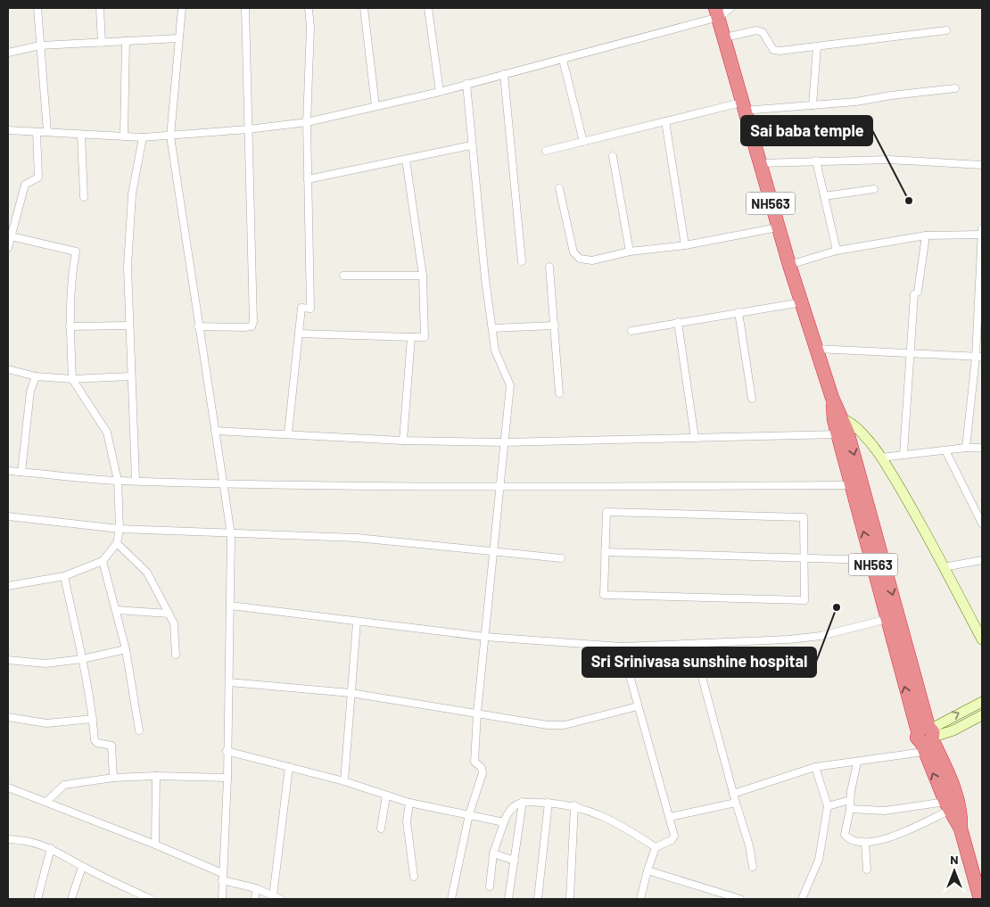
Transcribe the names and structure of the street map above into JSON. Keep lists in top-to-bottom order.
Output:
{
  "streets": {
    "highway": ["NH563"]
  },
  "places": ["Sai baba temple", "Sri Srinivasa sunshine hospital"],
  "north": "top"
}
